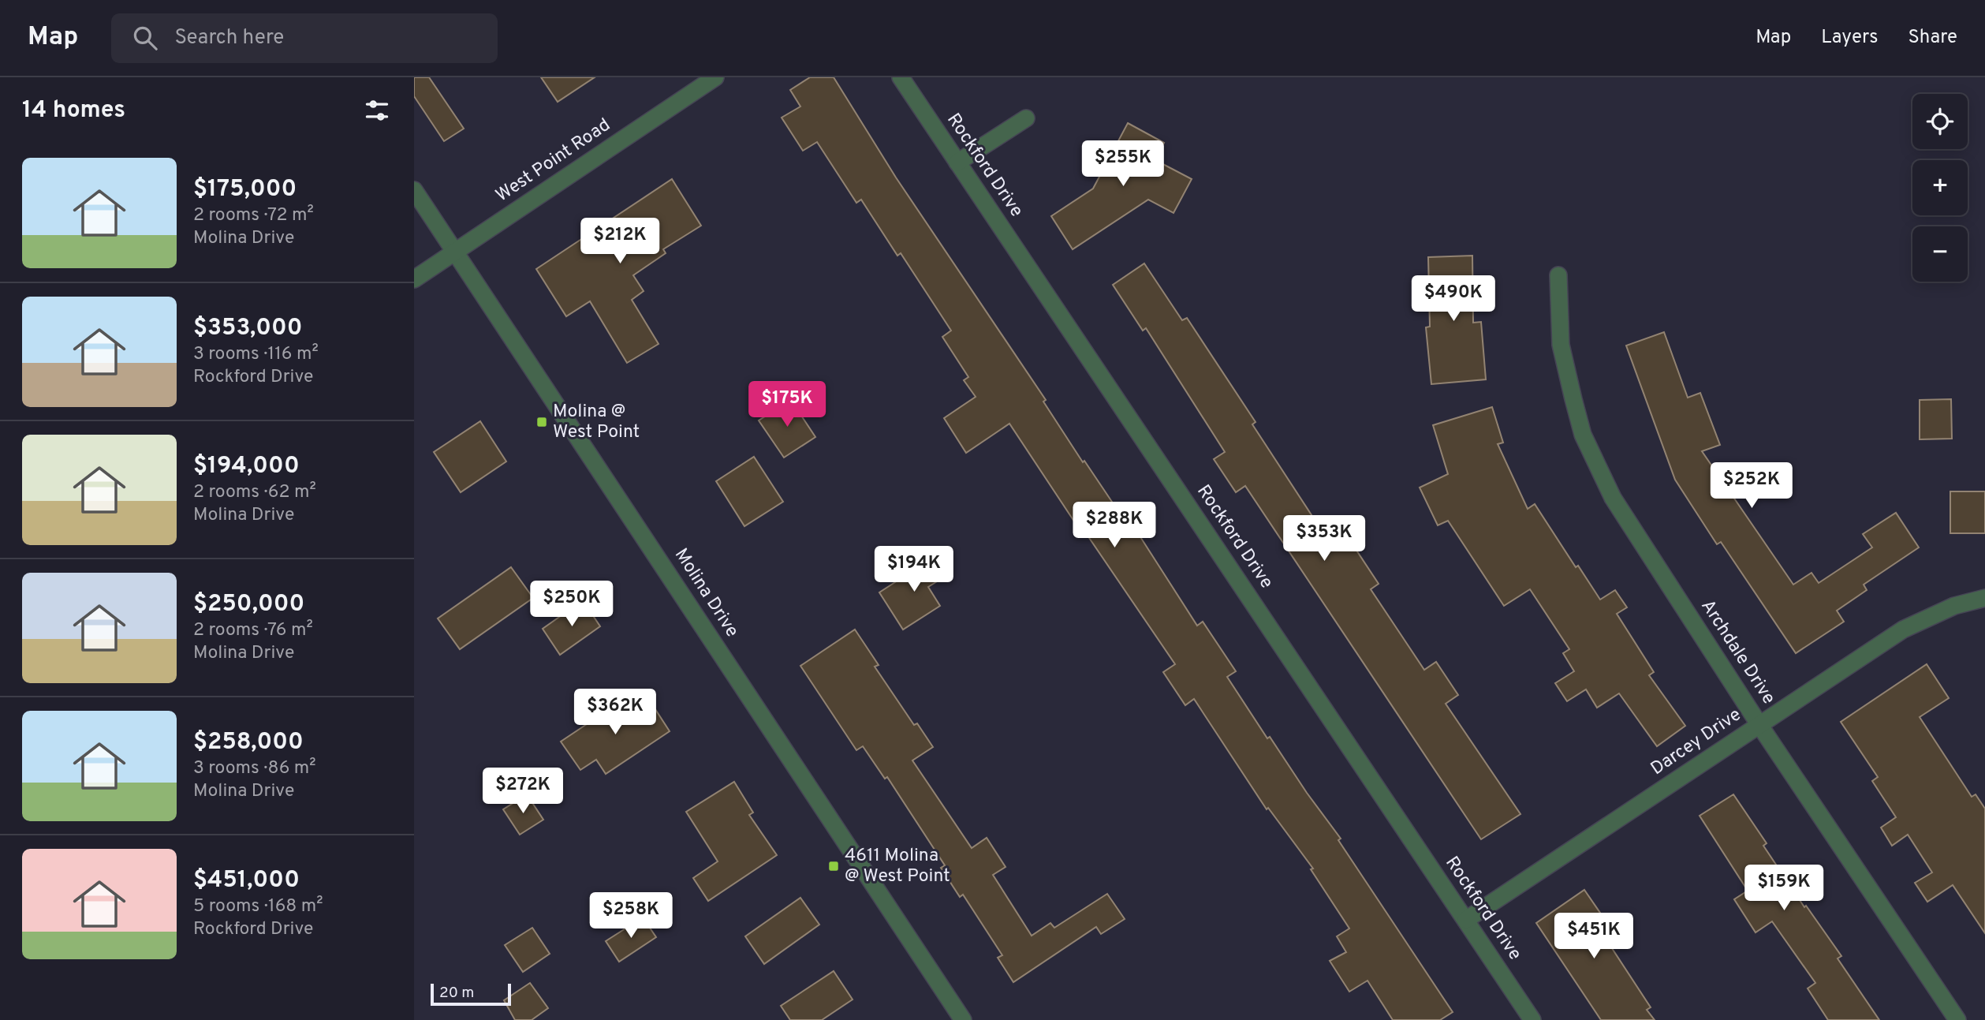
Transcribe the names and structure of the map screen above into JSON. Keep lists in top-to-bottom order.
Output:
{
  "streets": {
    "street": [
      "West Point Road",
      "Rockford Drive",
      "Molina Drive",
      "Archdale Drive",
      "Darcey Drive"
    ]
  },
  "crossings": [
    ["West Point Road", "Molina Drive"],
    ["Rockford Drive", "Darcey Drive"],
    ["Archdale Drive", "Darcey Drive"]
  ],
  "places": {
    "transit": ["Molina @ West Point", "4611 Molina @ West Point"]
  },
  "scale_bar": "20 m",
  "page": {
    "header": "Map",
    "search": "Search here",
    "nav": ["Map", "Layers", "Share"],
    "heading": "14 homes",
    "map_buttons": ["+", "−"],
    "price": [
      "$255K",
      "$212K",
      "$490K",
      "$175K",
      "$252K",
      "$288K",
      "$353K",
      "$194K",
      "$250K",
      "$362K",
      "$272K",
      "$159K",
      "$258K",
      "$451K"
    ],
    "list": [
      {
        "name": "$175,000",
        "note": "2 rooms · 72 m² · Molina Drive"
      },
      {
        "name": "$353,000",
        "note": "3 rooms · 116 m² · Rockford Drive"
      },
      {
        "name": "$194,000",
        "note": "2 rooms · 62 m² · Molina Drive"
      },
      {
        "name": "$250,000",
        "note": "2 rooms · 76 m² · Molina Drive"
      },
      {
        "name": "$258,000",
        "note": "3 rooms · 86 m² · Molina Drive"
      },
      {
        "name": "$451,000",
        "note": "5 rooms · 168 m² · Rockford Drive"
      }
    ],
    "scale": "20 m"
  }
}
